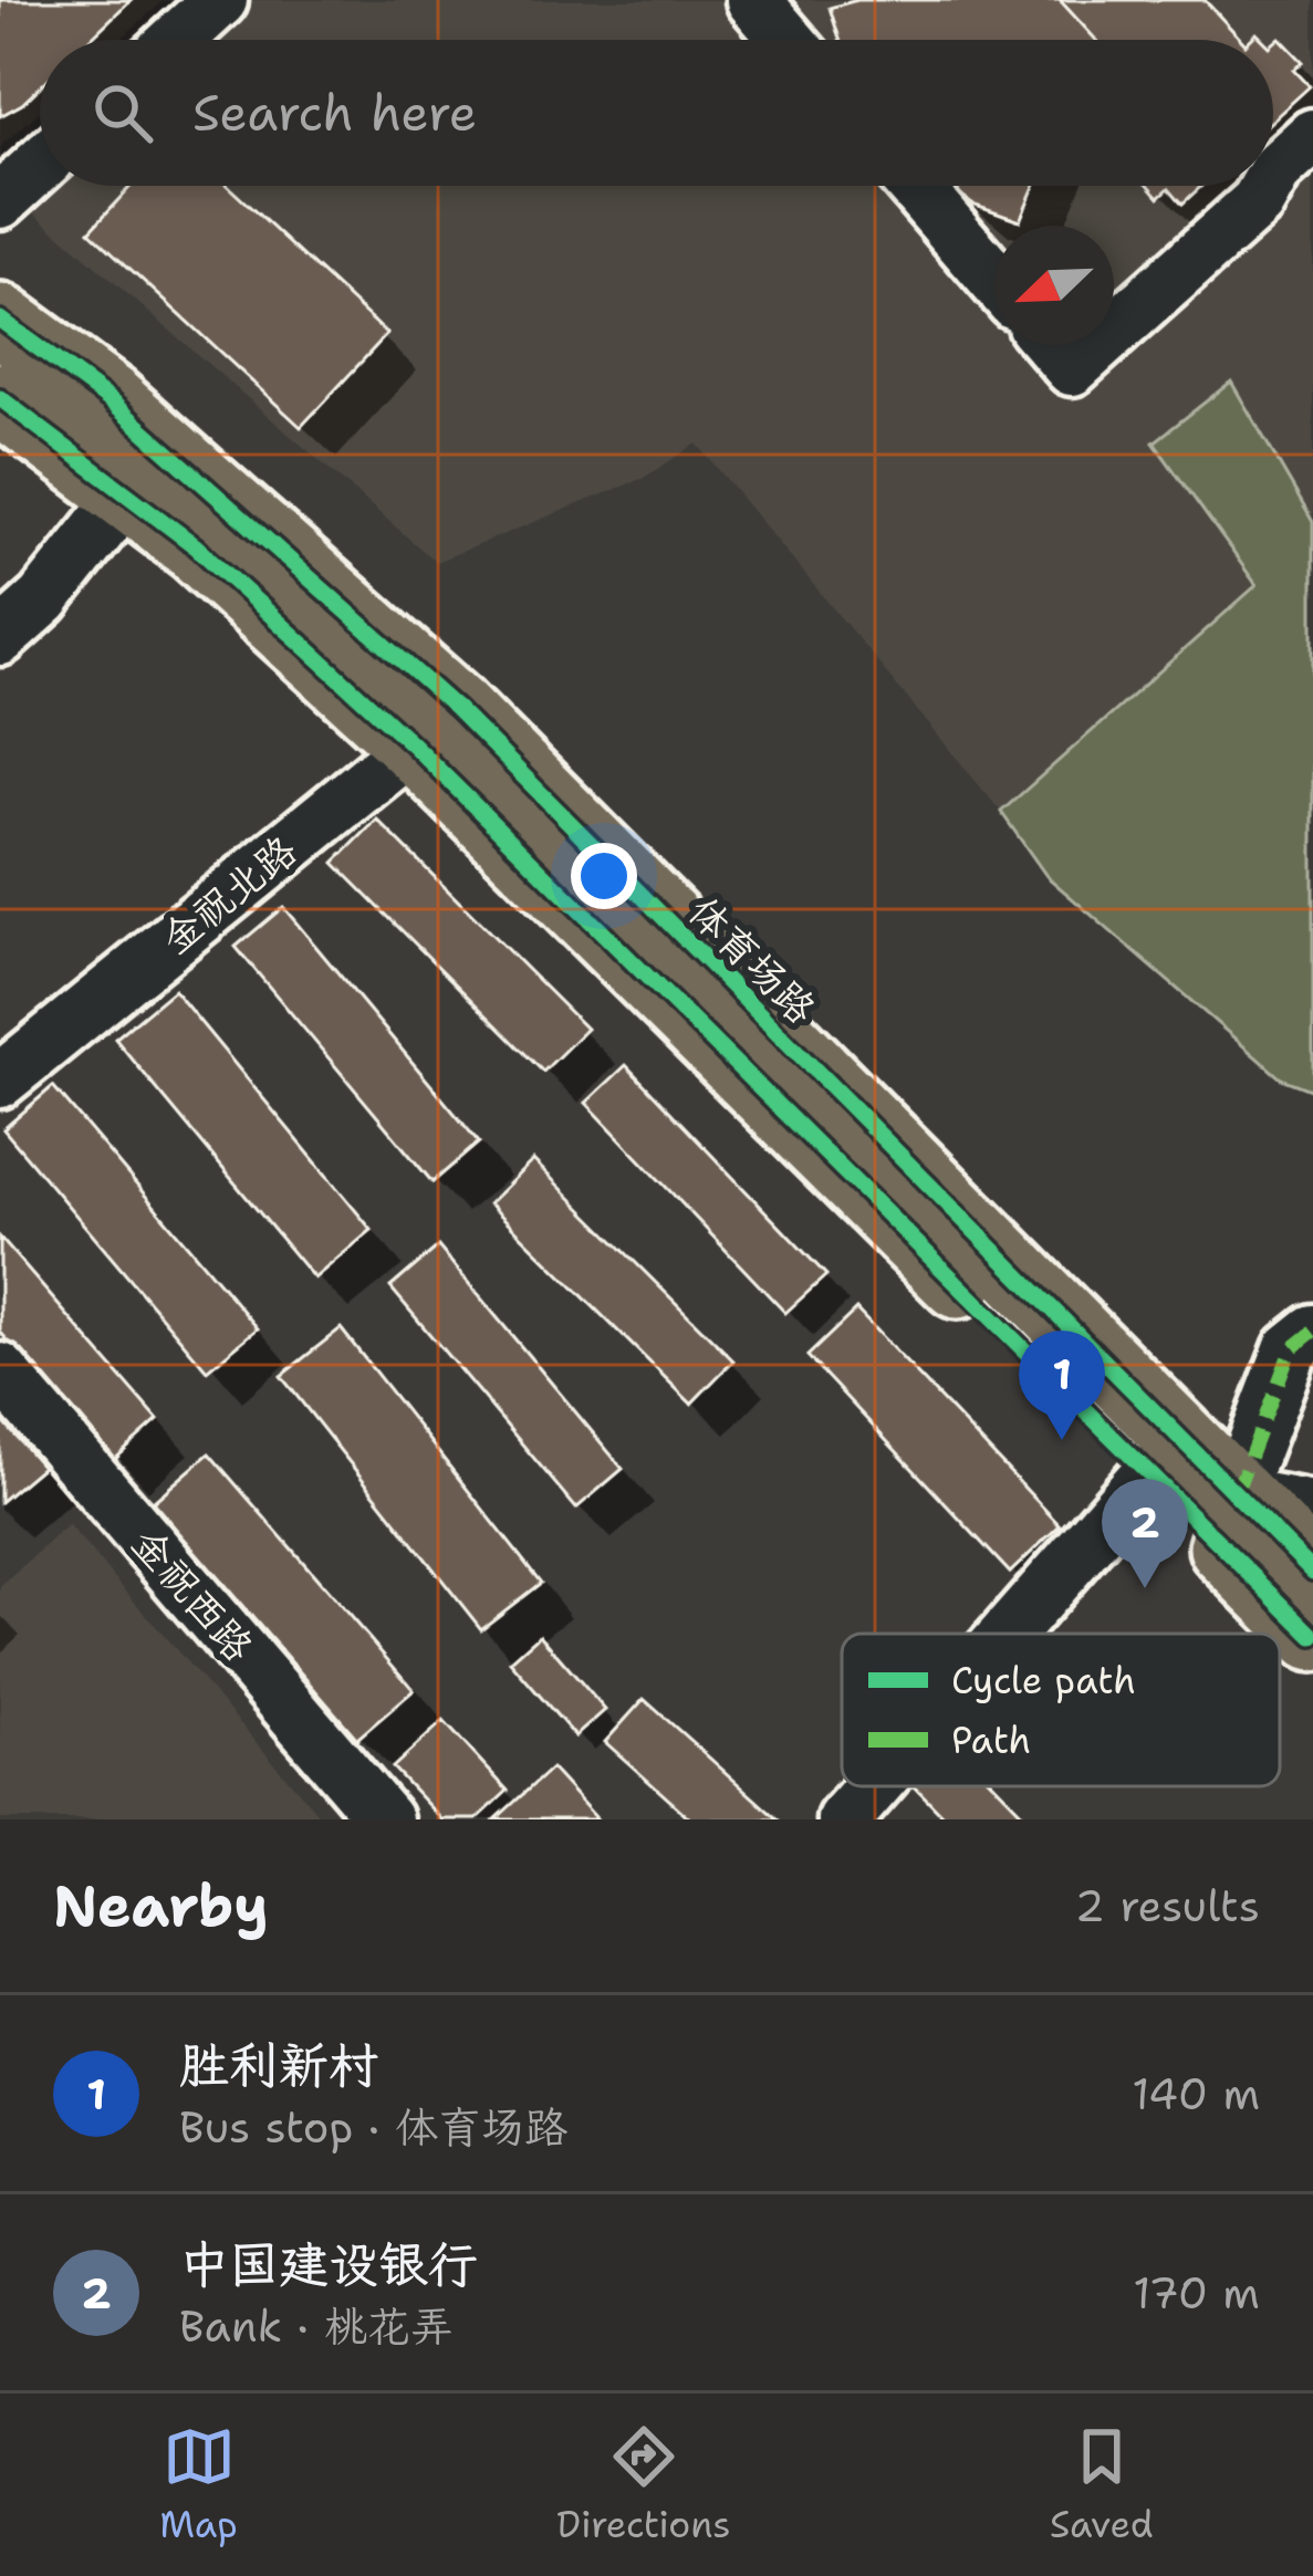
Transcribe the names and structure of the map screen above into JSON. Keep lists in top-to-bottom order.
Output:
{
  "streets": {
    "main road": ["体育场路"],
    "street": ["金祝北路", "金祝西路"]
  },
  "crossings": [
    ["金祝北路", "体育场路"]
  ],
  "legend": ["Cycle path", "Path"],
  "north": "bottom left",
  "page": {
    "search": "Search here",
    "pins": ["1", "2"],
    "heading": ["Nearby", "2 results"],
    "list": [
      {
        "mark": "1",
        "name": "胜利新村",
        "note": "Bus stop · 体育场路",
        "value": "140 m"
      },
      {
        "mark": "2",
        "name": "中国建设银行",
        "note": "Bank · 桃花弄",
        "value": "170 m"
      }
    ],
    "nav": ["Map", "Directions", "Saved"]
  }
}
